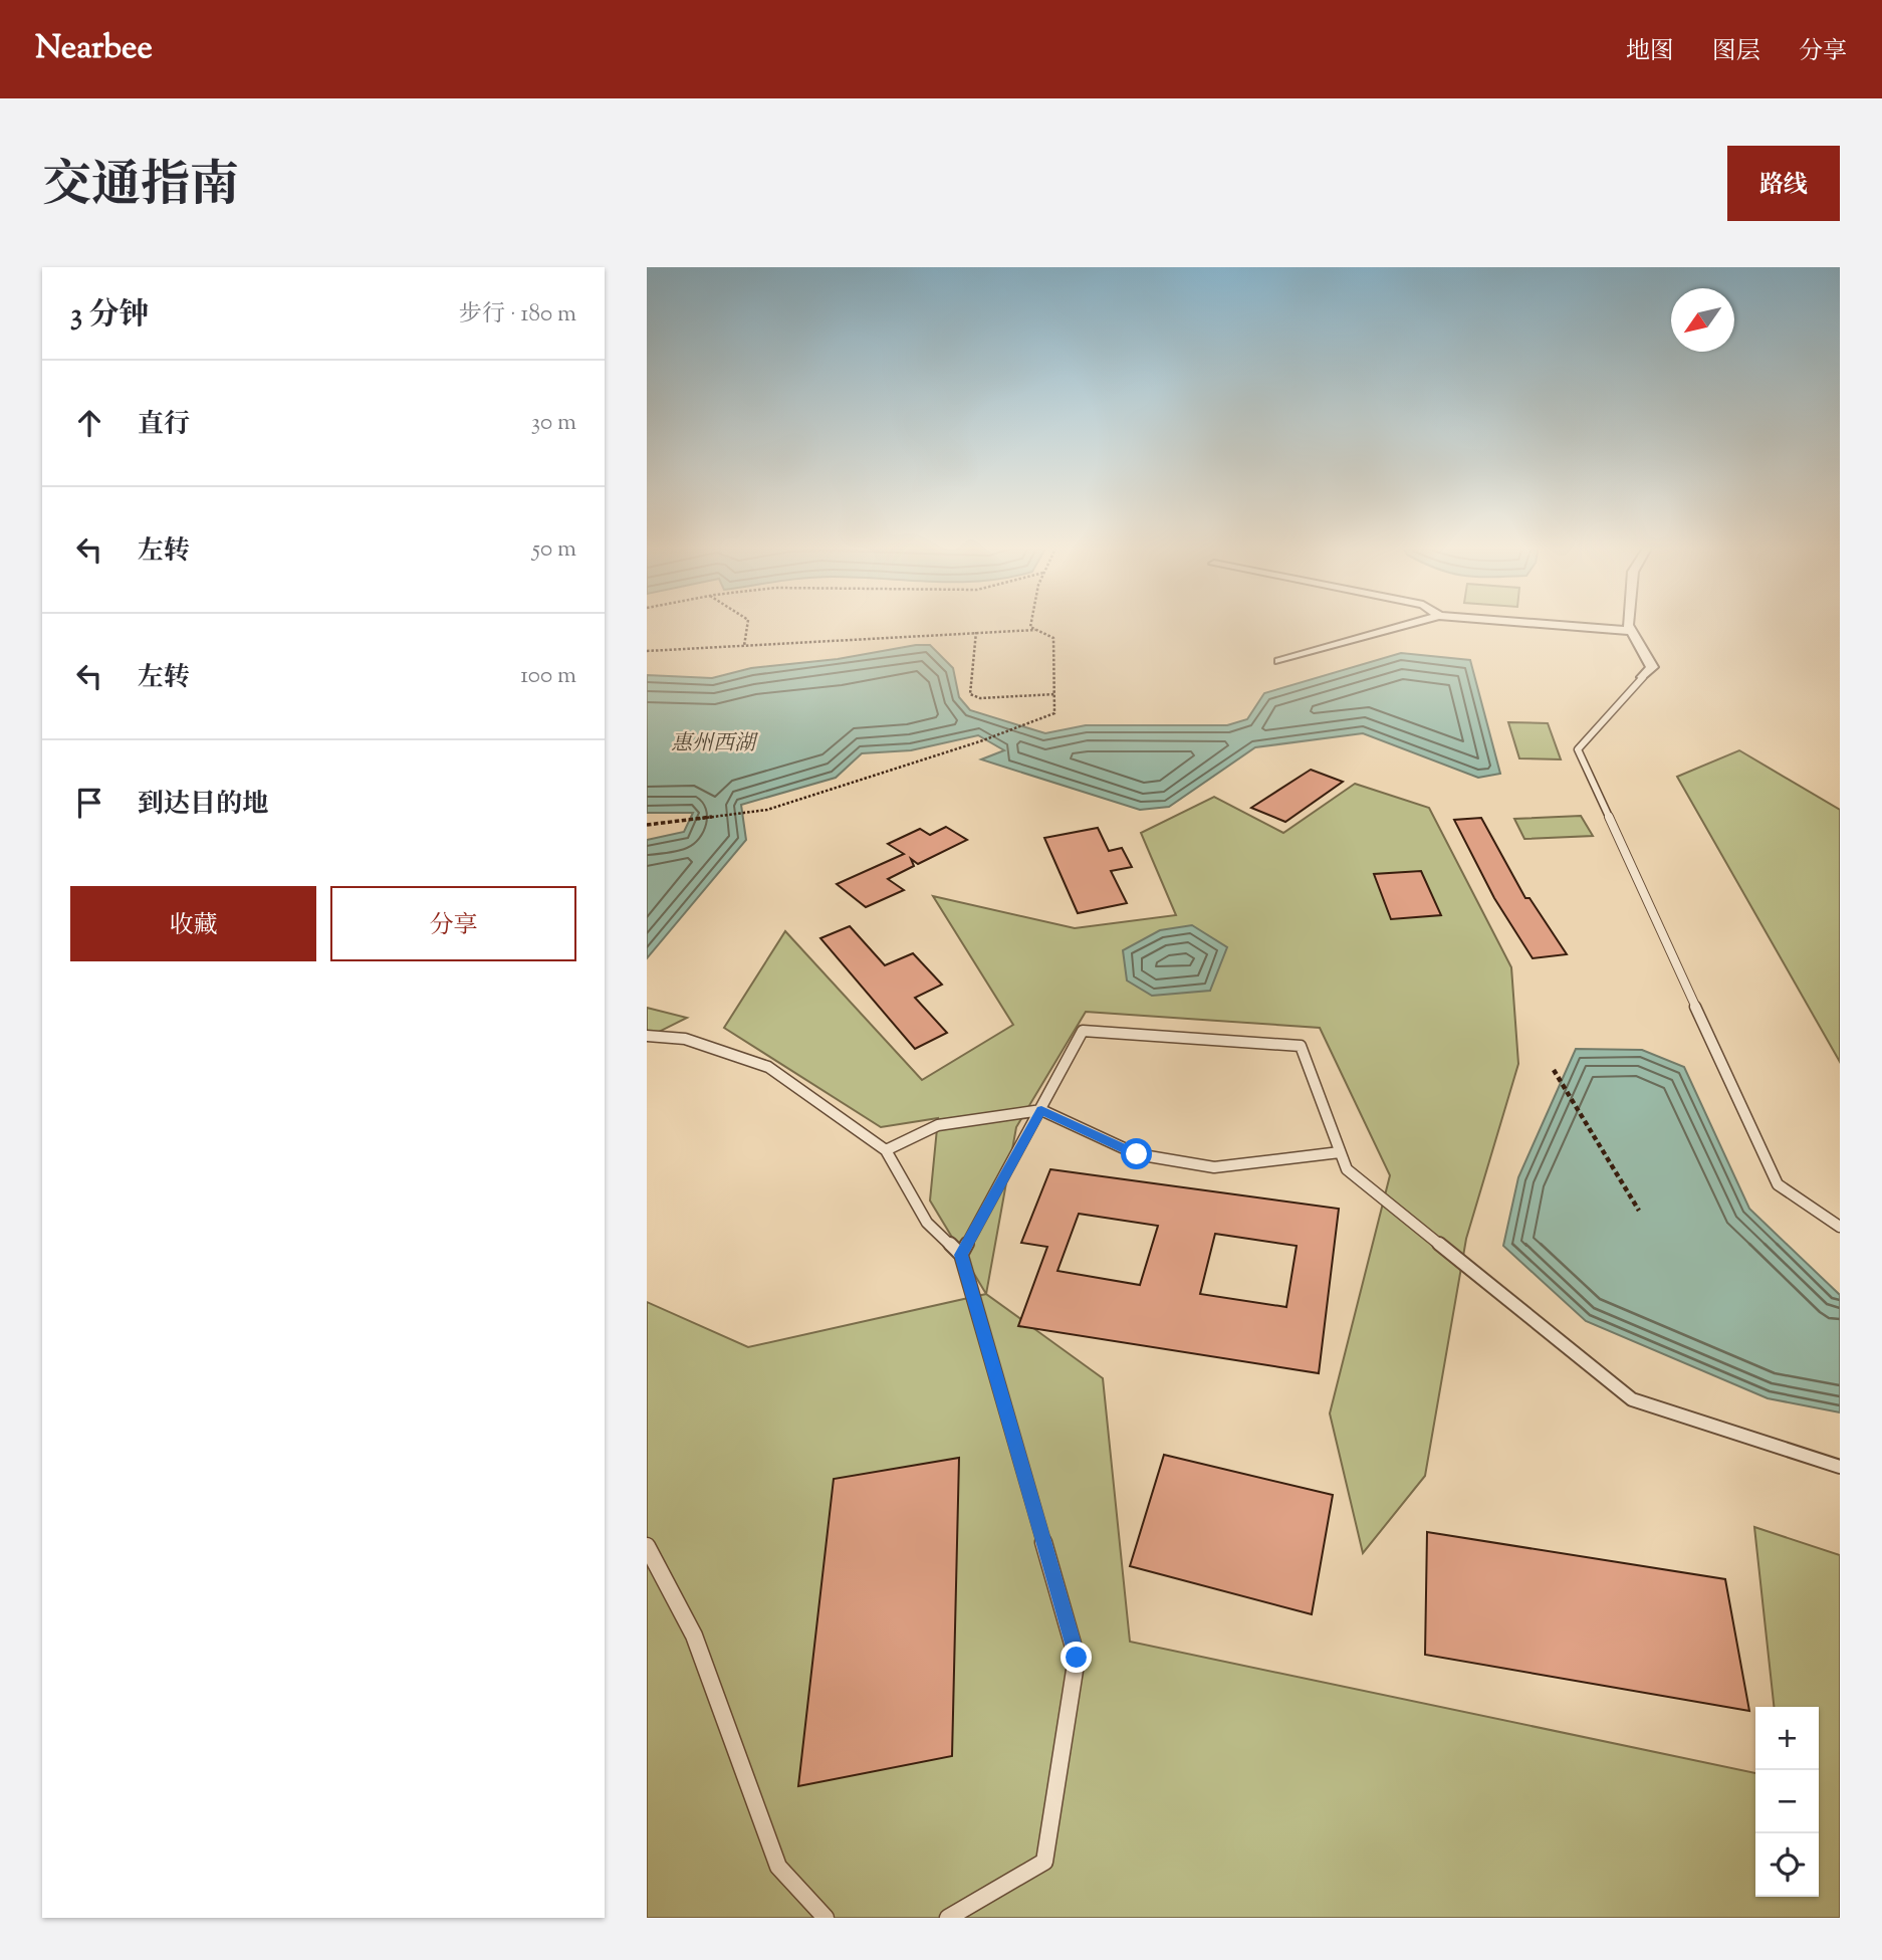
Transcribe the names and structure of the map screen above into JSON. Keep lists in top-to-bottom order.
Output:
{
  "water": ["惠州西湖"],
  "north": "bottom left",
  "page": {
    "header": "Nearbee",
    "nav": ["地图", "图层", "分享"],
    "title": "交通指南",
    "buttons": [
      "路线",
      ["收藏", "分享"]
    ],
    "heading": ["3 分钟", "步行 · 180 m"],
    "list": [
      ["直行", "30 m"],
      ["左转", "50 m"],
      ["左转", "100 m"],
      "到达目的地"
    ],
    "map_buttons": ["+", "−"]
  }
}
